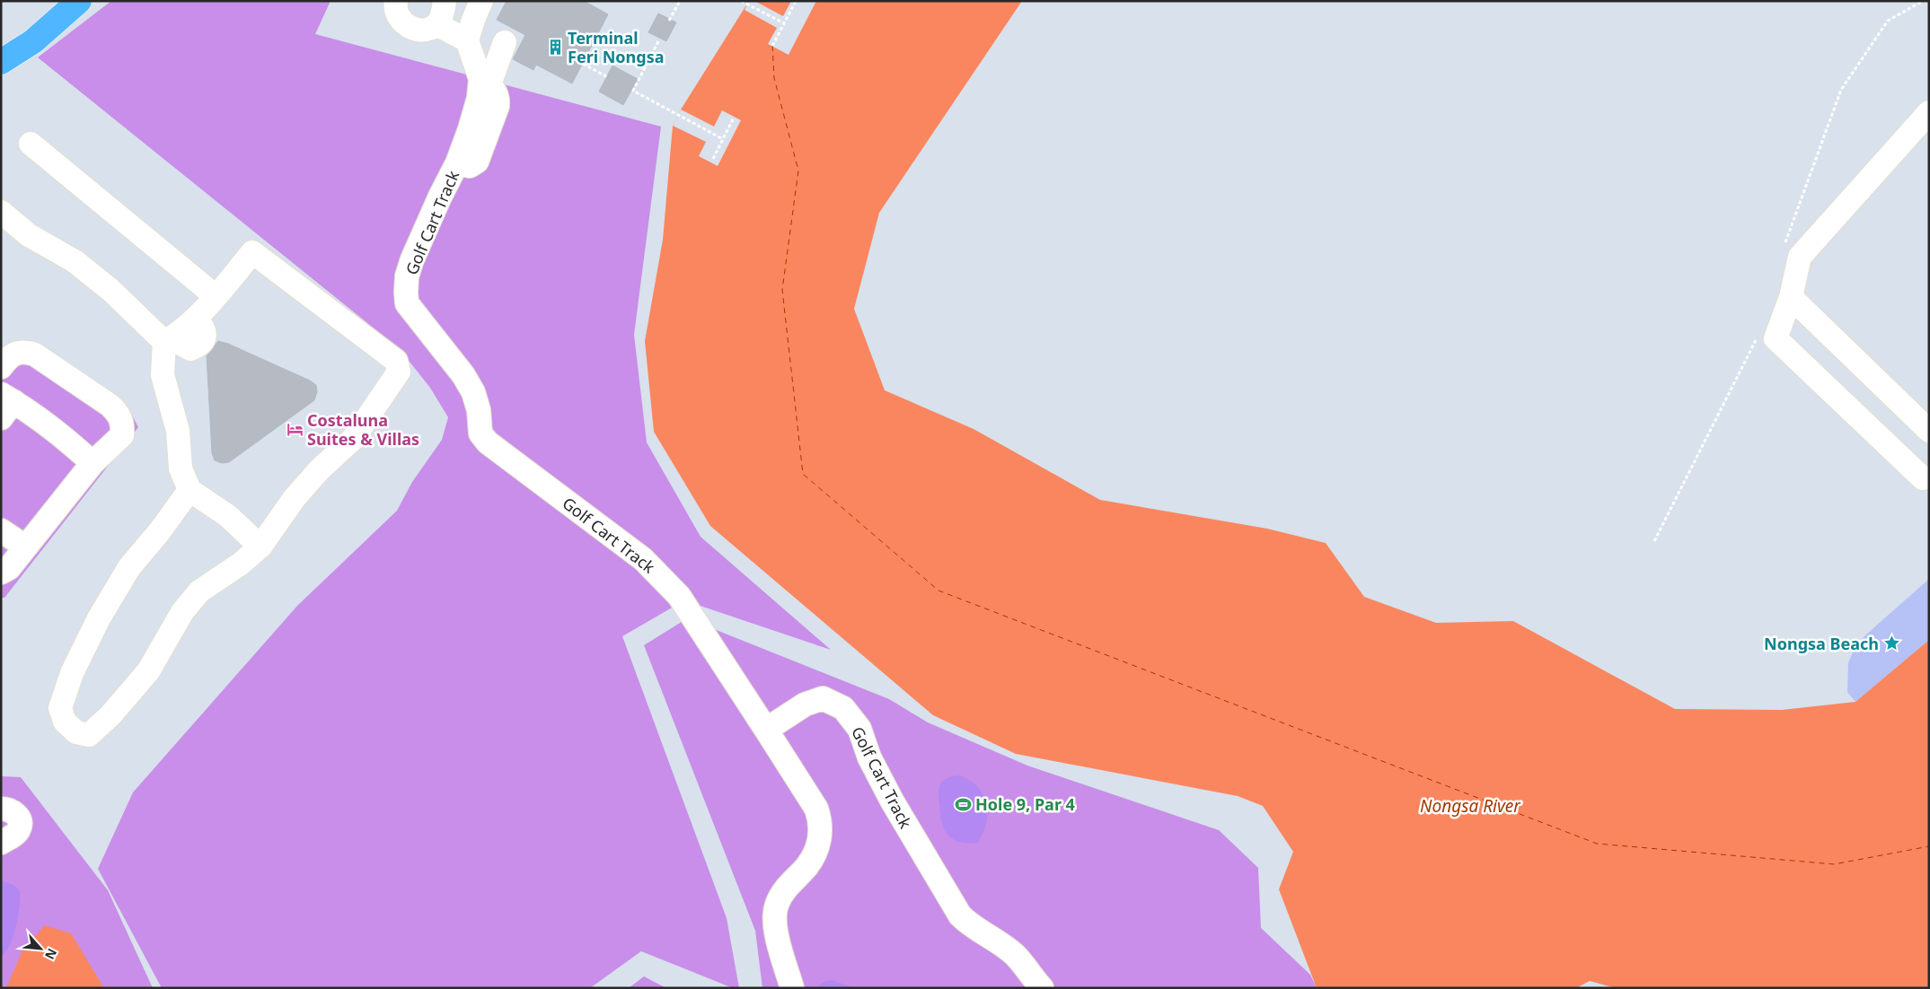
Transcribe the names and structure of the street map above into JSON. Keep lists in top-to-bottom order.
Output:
{
  "streets": {
    "lane": ["Golf Cart Track"]
  },
  "water": ["Nongsa River"],
  "places": {
    "building": ["Terminal Feri Nongsa"],
    "hotel": ["Costaluna Suites & Villas"],
    "place": ["Nongsa Beach"],
    "sports": ["Hole 9, Par 4"]
  },
  "north": "bottom right"
}
